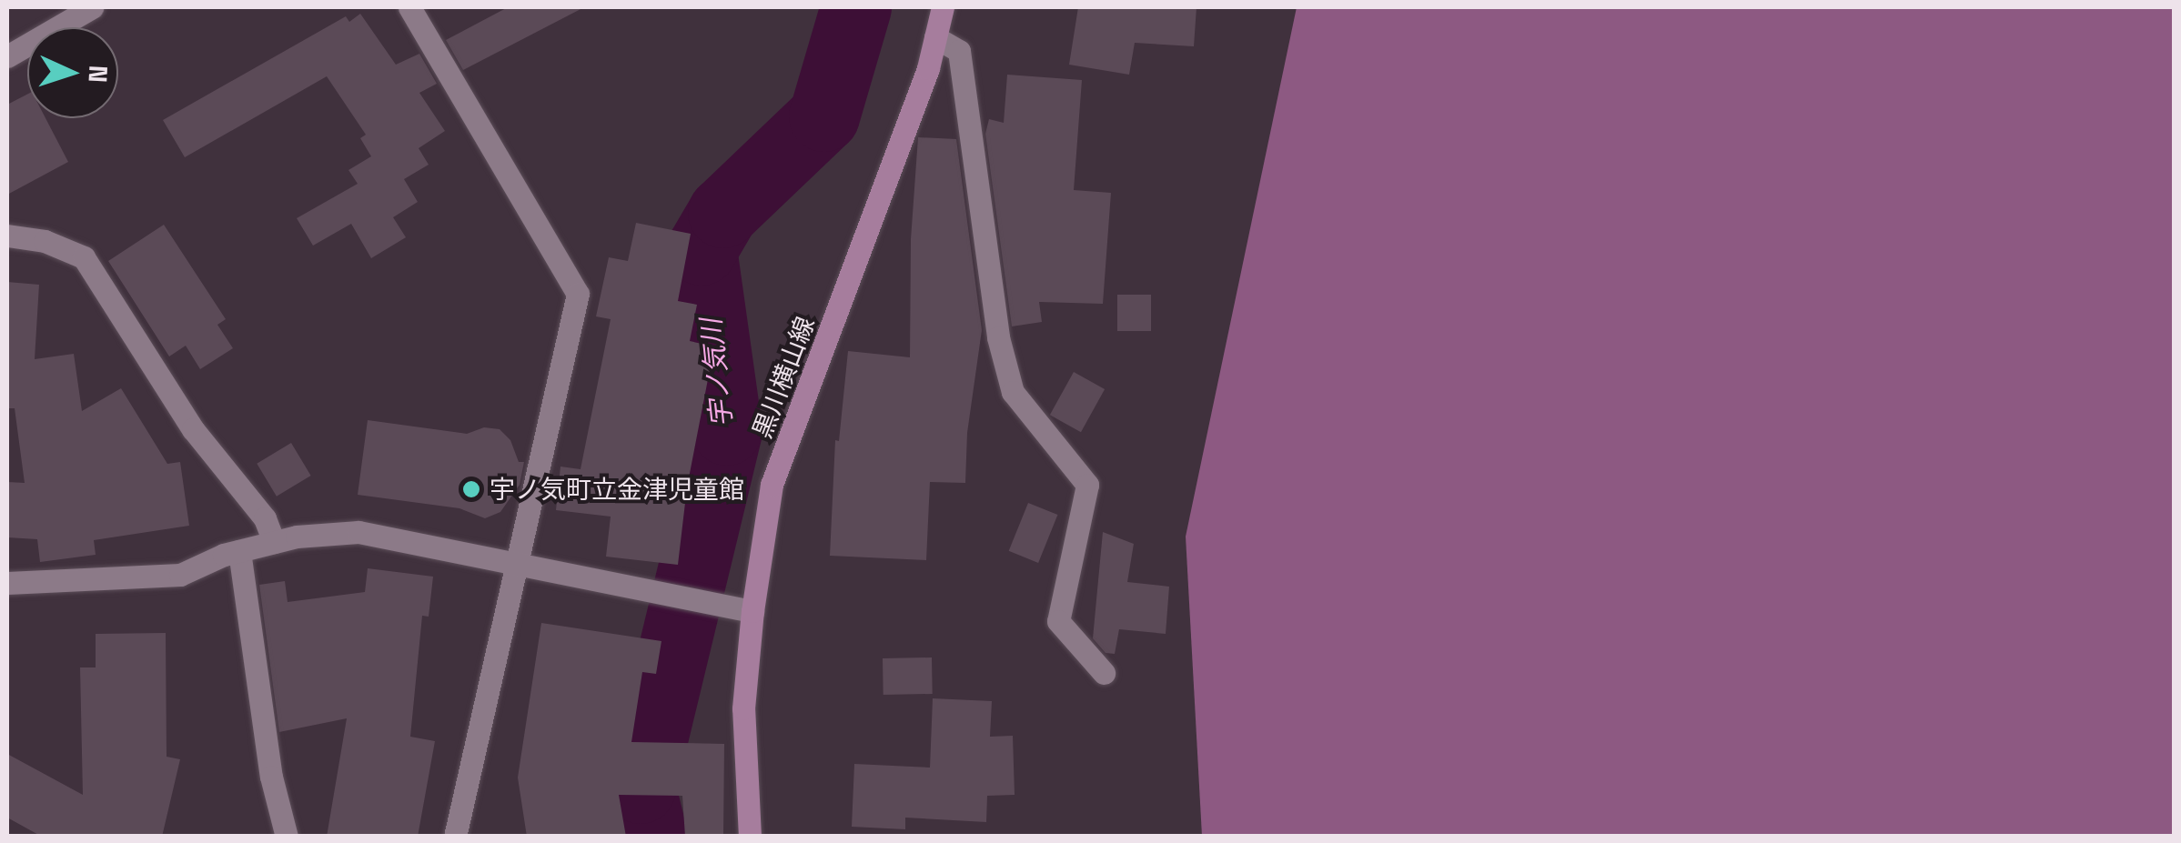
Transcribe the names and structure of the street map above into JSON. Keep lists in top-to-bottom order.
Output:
{
  "streets": {
    "main road": ["黒川横山線"]
  },
  "water": ["宇ノ気川"],
  "places": ["宇ノ気町立金津児童館"],
  "north": "right"
}
